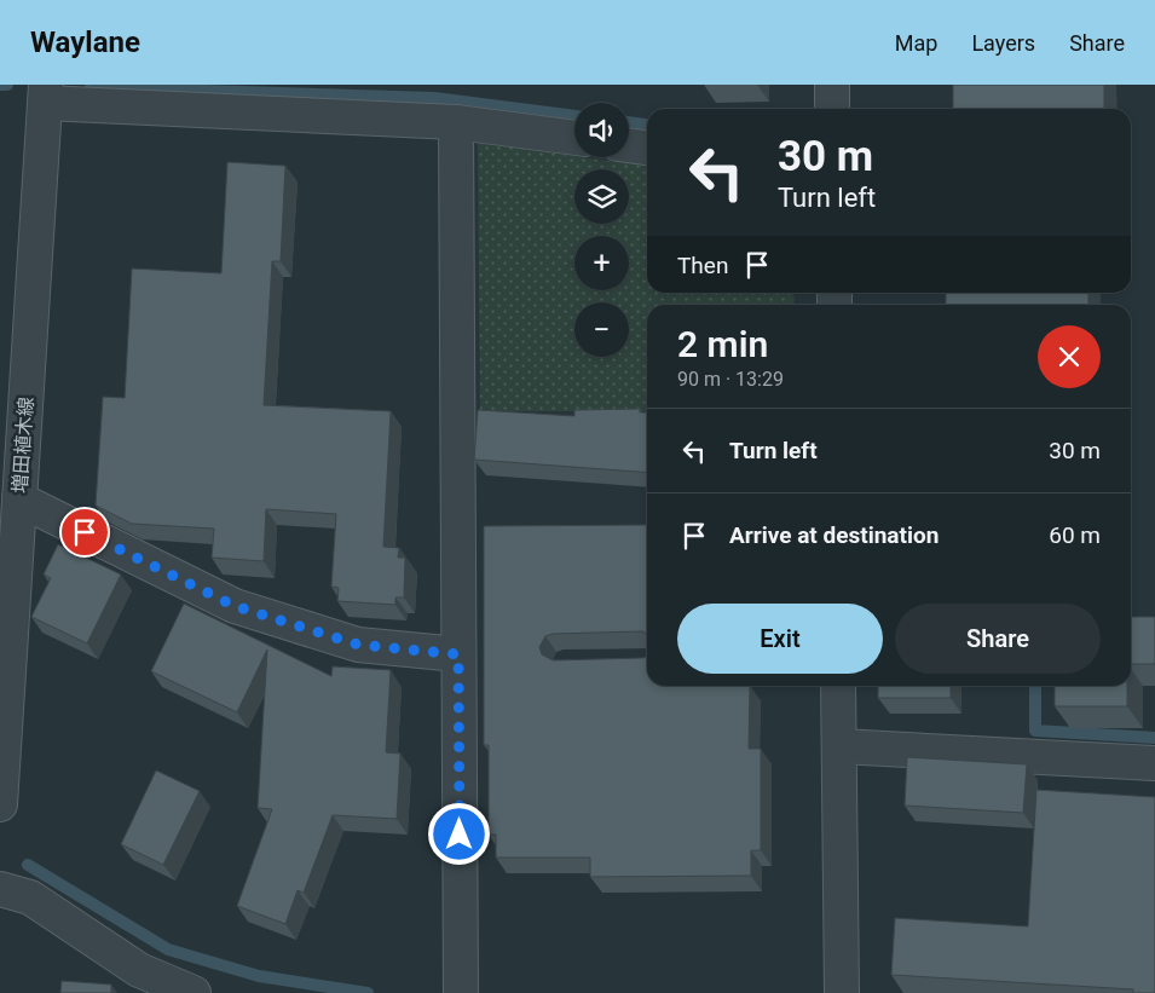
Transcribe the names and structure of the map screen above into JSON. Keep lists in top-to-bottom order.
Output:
{
  "streets": {
    "street": ["増田植木線"]
  },
  "page": {
    "header": "Waylane",
    "nav": ["Map", "Layers", "Share"],
    "map_buttons": ["+", "−"],
    "turn": ["30 m", "Turn left"],
    "then": "Then",
    "heading": ["2 min", "90 m · 13:29"],
    "list": [
      {
        "name": "Turn left",
        "value": "30 m"
      },
      {
        "name": "Arrive at destination",
        "value": "60 m"
      }
    ],
    "buttons": ["Exit", "Share"]
  }
}
